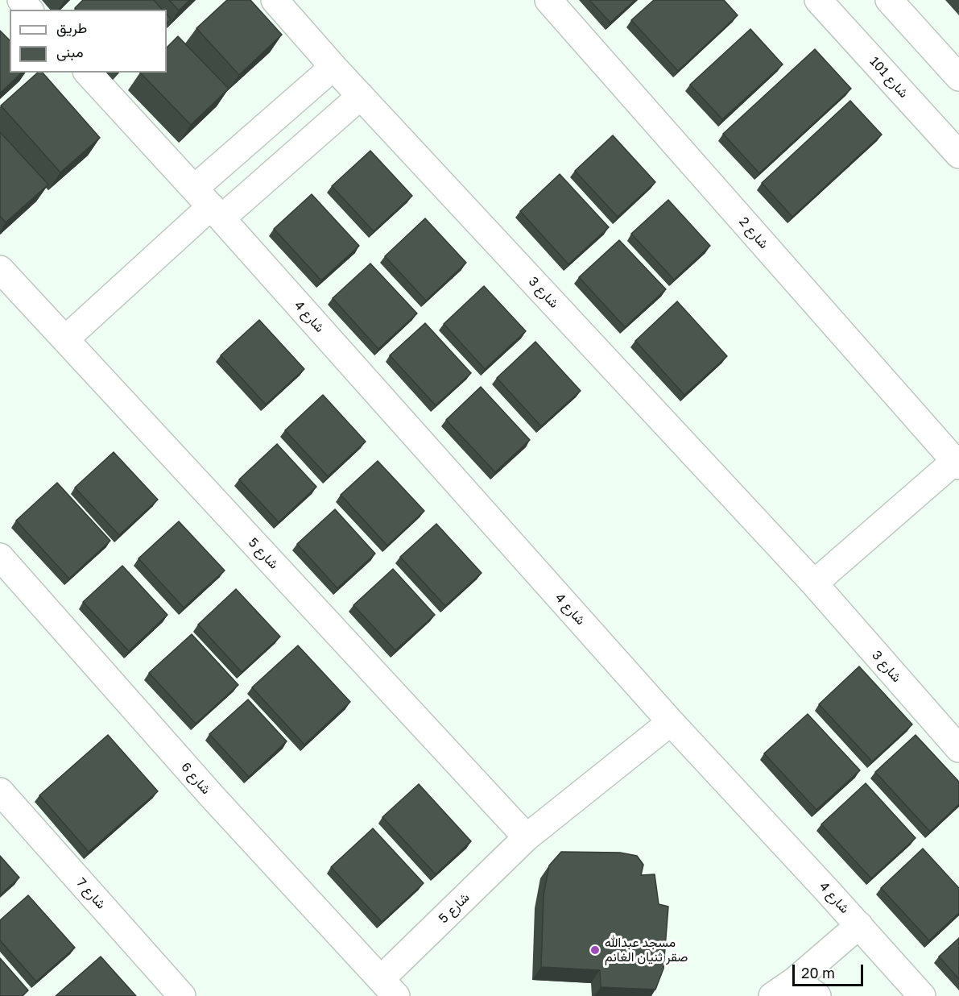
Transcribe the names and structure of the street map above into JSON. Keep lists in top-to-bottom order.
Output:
{
  "streets": {
    "street": [
      "شارع 101",
      "شارع 2",
      "شارع 3",
      "شارع 4",
      "شارع 5",
      "شارع 6",
      "شارع 7"
    ]
  },
  "crossings": [
    ["شارع 4", "شارع 5"],
    ["شارع 5", "شارع 6"]
  ],
  "places": ["مسجد عبدالله صقر ثنيان الغانم"],
  "legend": ["طريق", "مبنى"],
  "scale_bar": "20 m"
}
